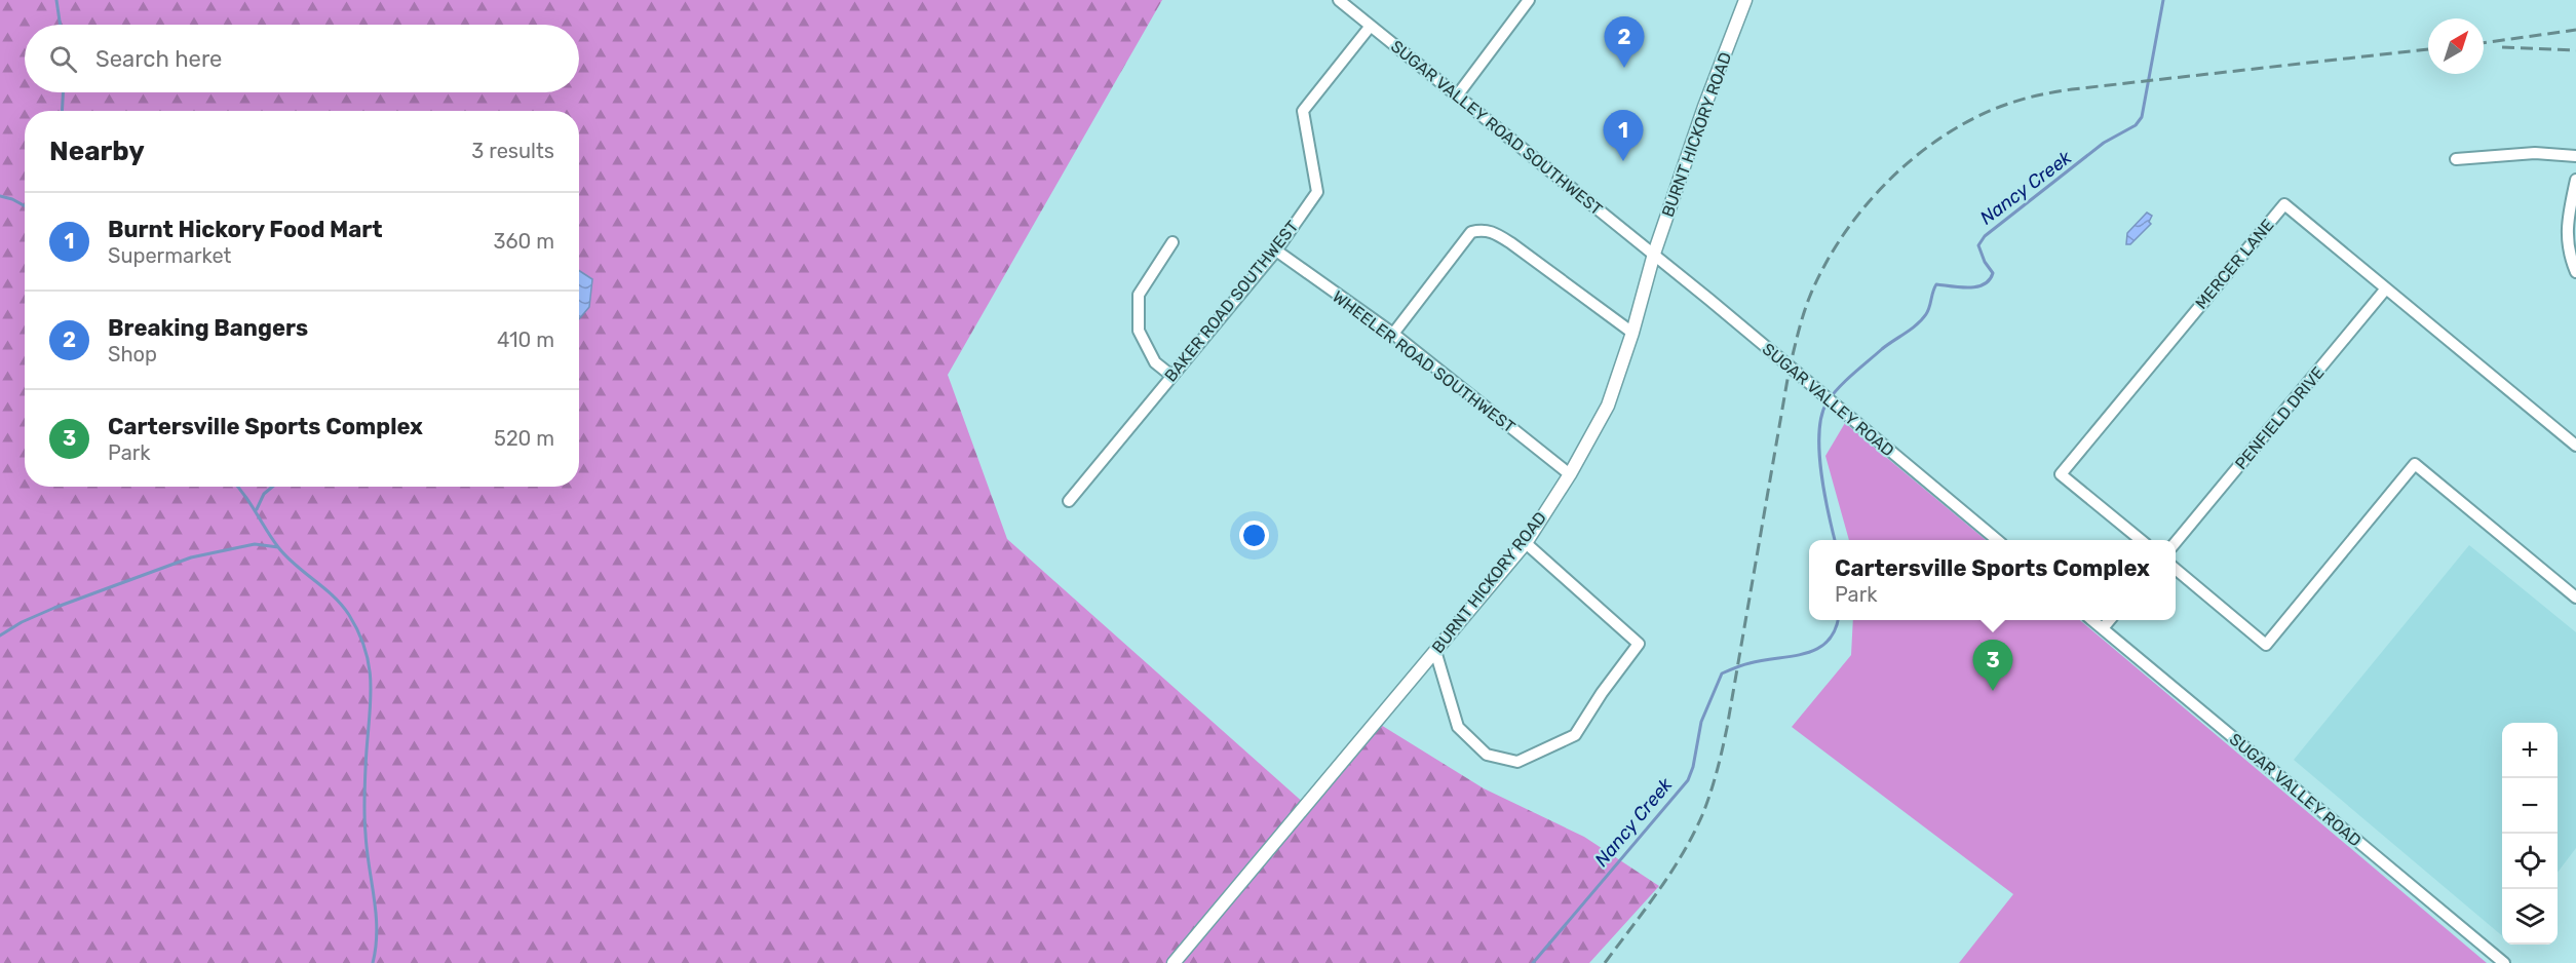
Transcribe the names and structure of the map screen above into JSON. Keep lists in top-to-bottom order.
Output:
{
  "streets": {
    "main road": ["BURNT HICKORY ROAD"],
    "street": [
      "SUGAR VALLEY ROAD SOUTHWEST",
      "MERCER LANE",
      "BAKER ROAD SOUTHWEST",
      "WHEELER ROAD SOUTHWEST",
      "SUGAR VALLEY ROAD",
      "PENFIELD DRIVE"
    ]
  },
  "crossings": [
    ["SUGAR VALLEY ROAD SOUTHWEST", "BURNT HICKORY ROAD"],
    ["SUGAR VALLEY ROAD SOUTHWEST", "BAKER ROAD SOUTHWEST"],
    ["SUGAR VALLEY ROAD SOUTHWEST", "SUGAR VALLEY ROAD"],
    ["BURNT HICKORY ROAD", "WHEELER ROAD SOUTHWEST"],
    ["BURNT HICKORY ROAD", "SUGAR VALLEY ROAD"],
    ["MERCER LANE", "PENFIELD DRIVE"],
    ["BAKER ROAD SOUTHWEST", "WHEELER ROAD SOUTHWEST"]
  ],
  "water": ["Nancy Creek"],
  "north": "top right",
  "page": {
    "pins": ["2", "1", "3"],
    "search": "Search here",
    "heading": ["Nearby", "3 results"],
    "list": [
      {
        "mark": "1",
        "name": "Burnt Hickory Food Mart",
        "note": "Supermarket",
        "value": "360 m"
      },
      {
        "mark": "2",
        "name": "Breaking Bangers",
        "note": "Shop",
        "value": "410 m"
      },
      {
        "mark": "3",
        "name": "Cartersville Sports Complex",
        "note": "Park",
        "value": "520 m"
      }
    ],
    "popup": ["Cartersville Sports Complex", "Park"],
    "map_buttons": ["+", "−"]
  }
}
